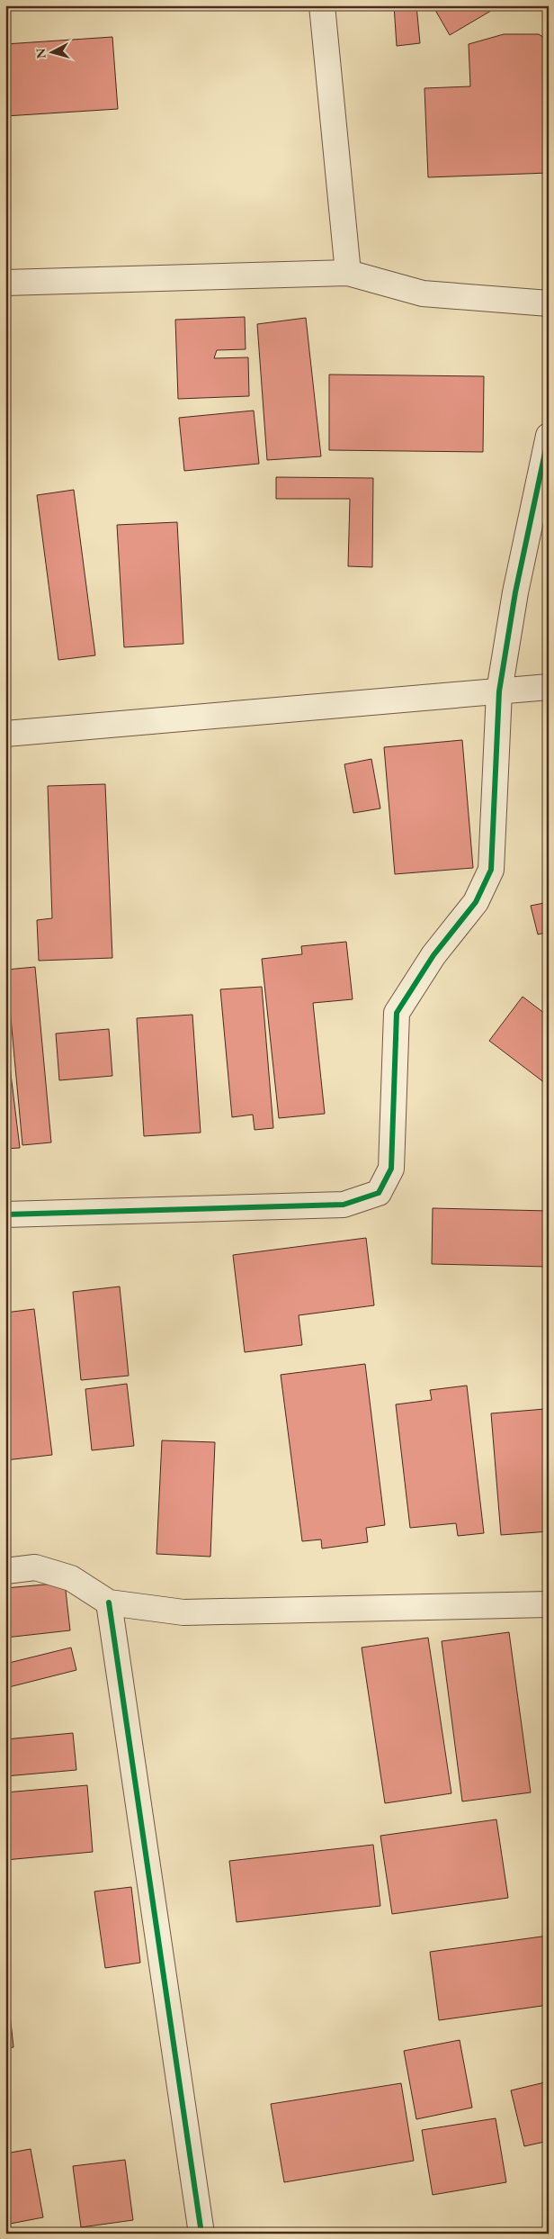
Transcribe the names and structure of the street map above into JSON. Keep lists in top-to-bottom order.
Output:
{
  "north": "left"
}
